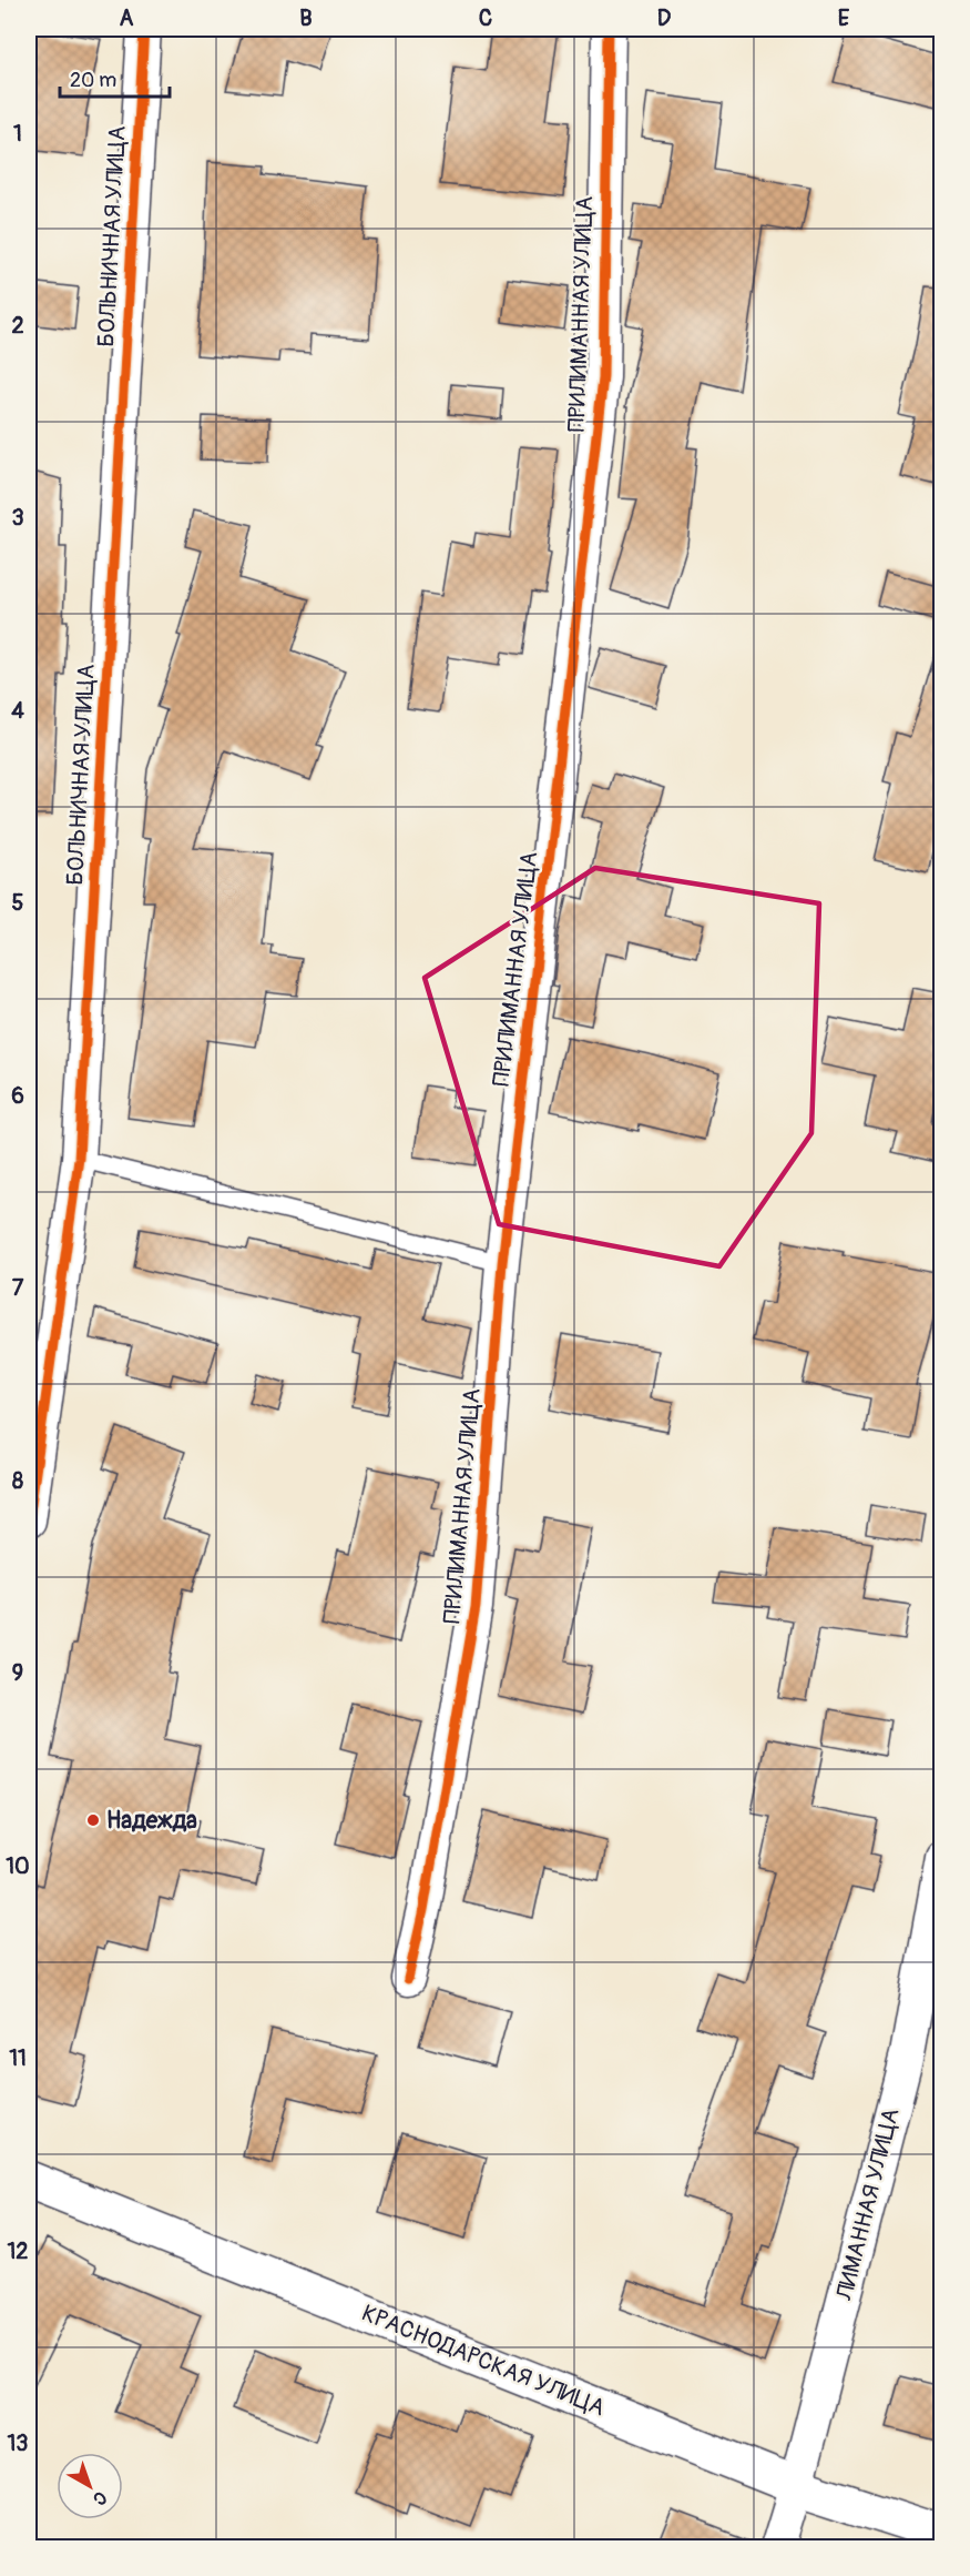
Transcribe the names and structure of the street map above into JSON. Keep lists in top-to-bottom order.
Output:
{
  "streets": {
    "street": [
      "БОЛЬНИЧНАЯ УЛИЦА",
      "ПРИЛИМАННАЯ УЛИЦА",
      "ЛИМАННАЯ УЛИЦА",
      "КРАСНОДАРСКАЯ УЛИЦА"
    ]
  },
  "crossings": [
    ["ЛИМАННАЯ УЛИЦА", "КРАСНОДАРСКАЯ УЛИЦА"]
  ],
  "places": ["Надежда"],
  "scale_bar": "20 m",
  "north": "bottom right",
  "grid": {
    "columns": [
      "A",
      "B",
      "C",
      "D",
      "E"
    ],
    "rows": [
      "1",
      "2",
      "3",
      "4",
      "5",
      "6",
      "7",
      "8",
      "9",
      "10",
      "11",
      "12",
      "13"
    ]
  }
}
